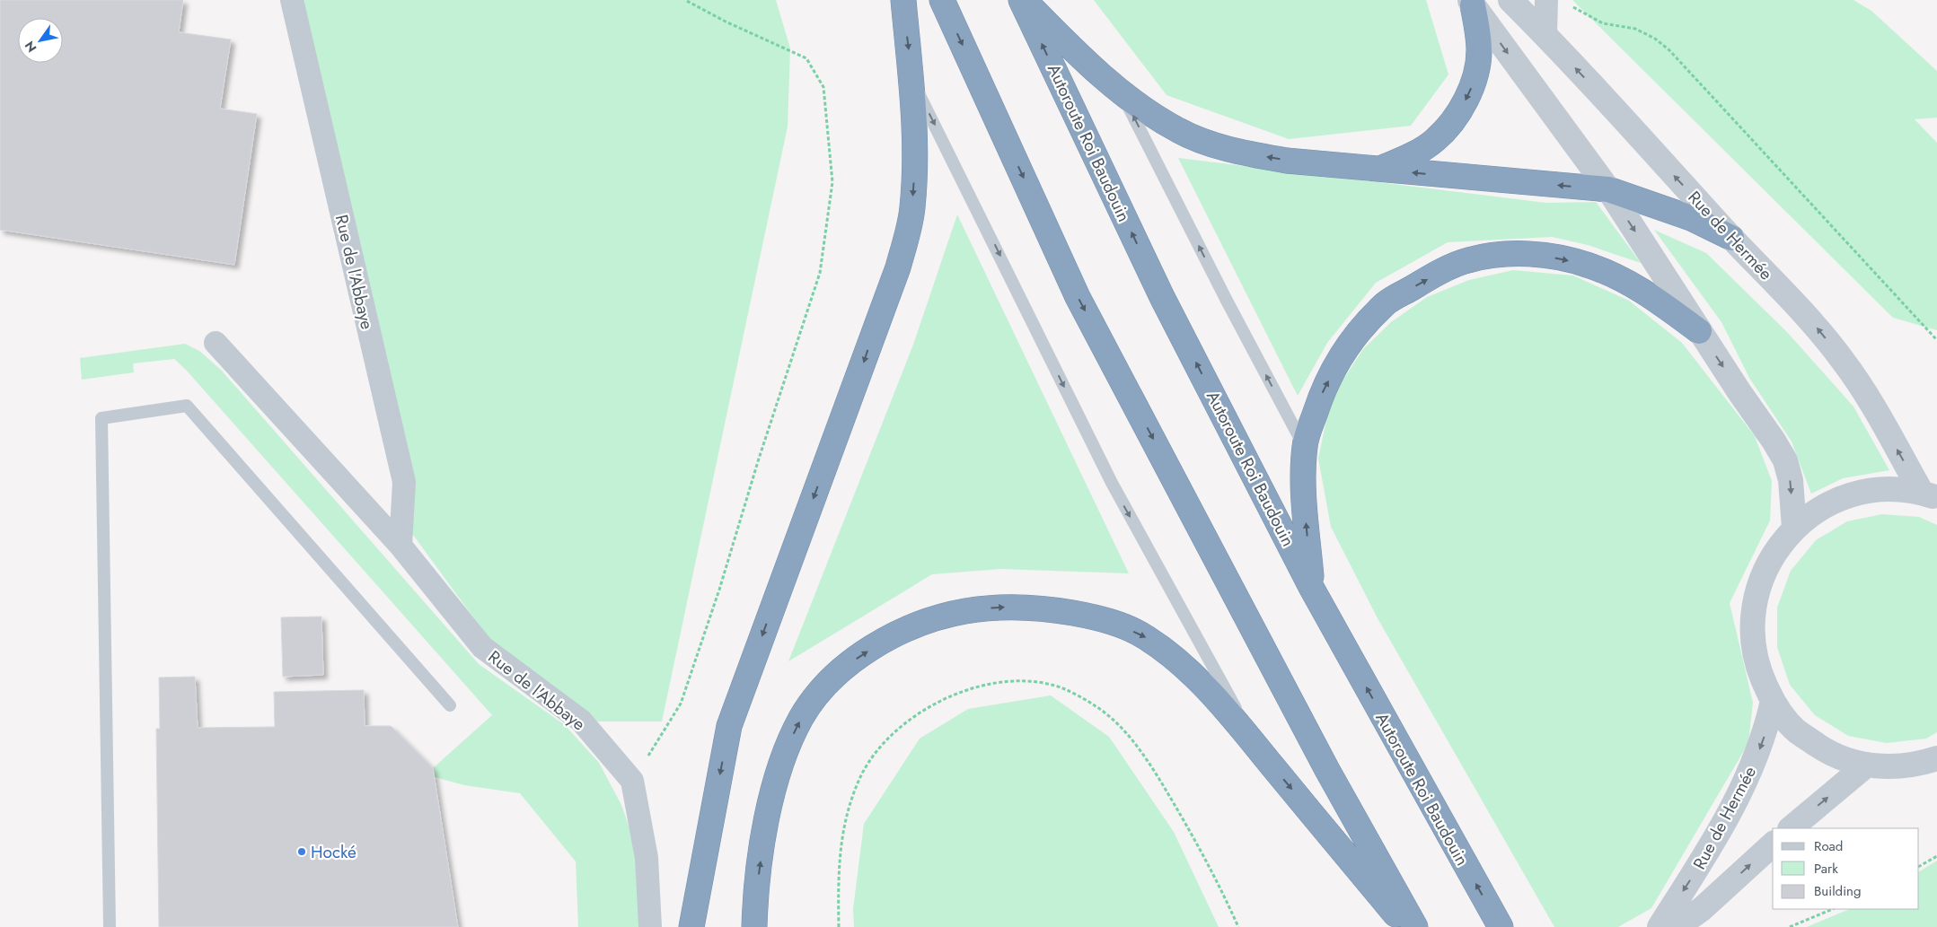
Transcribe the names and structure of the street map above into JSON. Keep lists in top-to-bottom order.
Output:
{
  "streets": {
    "highway": ["Autoroute Roi Baudouin"],
    "street": ["Rue de Hermée", "Rue de l'Abbaye"]
  },
  "places": ["Hocké"],
  "legend": ["Road", "Park", "Building"],
  "north": "bottom left"
}
